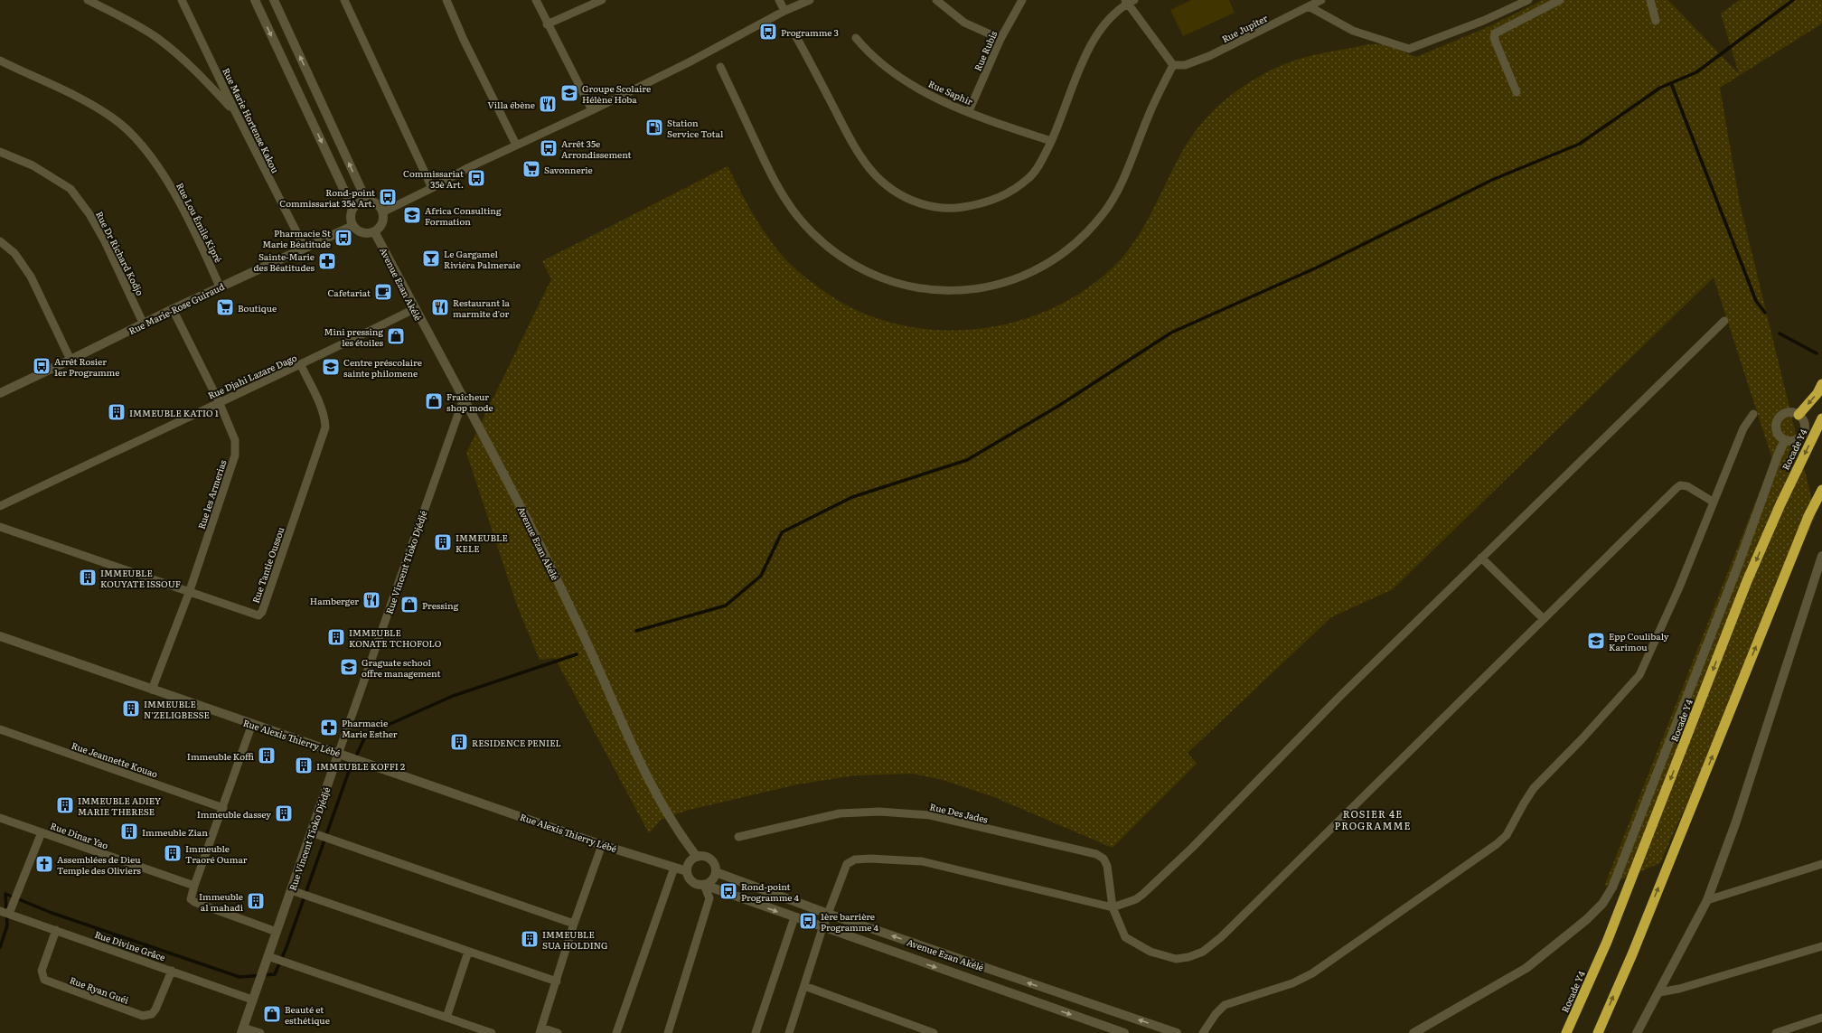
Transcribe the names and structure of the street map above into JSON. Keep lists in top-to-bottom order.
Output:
{
  "streets": {
    "highway": ["Rocade Y4"],
    "street": [
      "Rue Jupiter",
      "Rue Rubis",
      "Rue Saphir",
      "Rue Marie Hortense Kakou",
      "Rue Lou Émile Kipré",
      "Rue Dr Richard Kodjo",
      "Avenue Ezan Akélé",
      "Rue Marie-Rose Guiraud",
      "Rue Djahi Lazare Dago",
      "Rue les Armerias",
      "Rue Vincent Tioko Djédjé",
      "Rue Tantie Oussou",
      "Rue Alexis Thierry Lébé",
      "Rue Jeannette Kouao",
      "Rue Des Jades",
      "Rue Dinar Yao",
      "Rue Divine Grâce",
      "Rue Ryan Guéi"
    ]
  },
  "crossings": [
    ["Rue Rubis", "Rue Saphir"],
    ["Rue Marie Hortense Kakou", "Rue Marie-Rose Guiraud"],
    ["Rue Lou Émile Kipré", "Rue Marie-Rose Guiraud"],
    ["Rue Dr Richard Kodjo", "Rue Marie-Rose Guiraud"],
    ["Avenue Ezan Akélé", "Rue Marie-Rose Guiraud"],
    ["Avenue Ezan Akélé", "Rue Djahi Lazare Dago"],
    ["Avenue Ezan Akélé", "Rue Vincent Tioko Djédjé"],
    ["Avenue Ezan Akélé", "Rue Alexis Thierry Lébé"],
    ["Rue Marie-Rose Guiraud", "Rue les Armerias"],
    ["Rue Djahi Lazare Dago", "Rue les Armerias"],
    ["Rue Djahi Lazare Dago", "Rue Tantie Oussou"],
    ["Rue les Armerias", "Rue Tantie Oussou"],
    ["Rue les Armerias", "Rue Alexis Thierry Lébé"],
    ["Rue Vincent Tioko Djédjé", "Rue Alexis Thierry Lébé"],
    ["Rue Vincent Tioko Djédjé", "Rue Divine Grâce"],
    ["Rue Divine Grâce", "Rue Ryan Guéi"]
  ],
  "districts": ["ROSIER 4E PROGRAMME"],
  "places": {
    "bus stop": [
      "Programme 3",
      "Arrêt 35e Arrondissement",
      "Commissariat 35è Art.",
      "Rond-point Commissariat 35è Art.",
      "Pharmacie St Marie Béatitude",
      "Arrêt Rosier 1er Programme",
      "Rond-point Programme 4",
      "1ère barrière Programme 4"
    ],
    "school or university": [
      "Groupe Scolaire Hélène Hoba",
      "Africa Consulting Formation",
      "Centre préscolaire sainte philomene",
      "Epp Coulibaly Karimou",
      "Graguate school offre management"
    ],
    "restaurant": ["Villa ébène", "Restaurant la marmite d'or", "Hamberger"],
    "fuel station": ["Station Service Total"],
    "supermarket": ["Savonnerie", "Boutique"],
    "bar": ["Le Gargamel Riviéra Palmeraie"],
    "pharmacy": ["Sainte-Marie des Béatitudes", "Pharmacie Marie Esther"],
    "cafe": ["Cafetariat"],
    "shop": [
      "Mini pressing les étoiles",
      "Fraîcheur shop mode",
      "Pressing",
      "Beauté et esthétique"
    ],
    "building": [
      "IMMEUBLE KATIO 1",
      "IMMEUBLE KELE",
      "IMMEUBLE KOUYATE ISSOUF",
      "IMMEUBLE KONATE TCHOFOLO",
      "IMMEUBLE N'ZELIGBESSE",
      "RESIDENCE PENIEL",
      "Immeuble Koffi",
      "IMMEUBLE KOFFI 2",
      "IMMEUBLE ADIEY MARIE THERESE",
      "Immeuble dassey",
      "Immeuble Zian",
      "Immeuble Traoré Oumar",
      "Immeuble al mahadi",
      "IMMEUBLE SUA HOLDING"
    ],
    "church": ["Assemblées de Dieu Temple des Oliviers"]
  }
}
